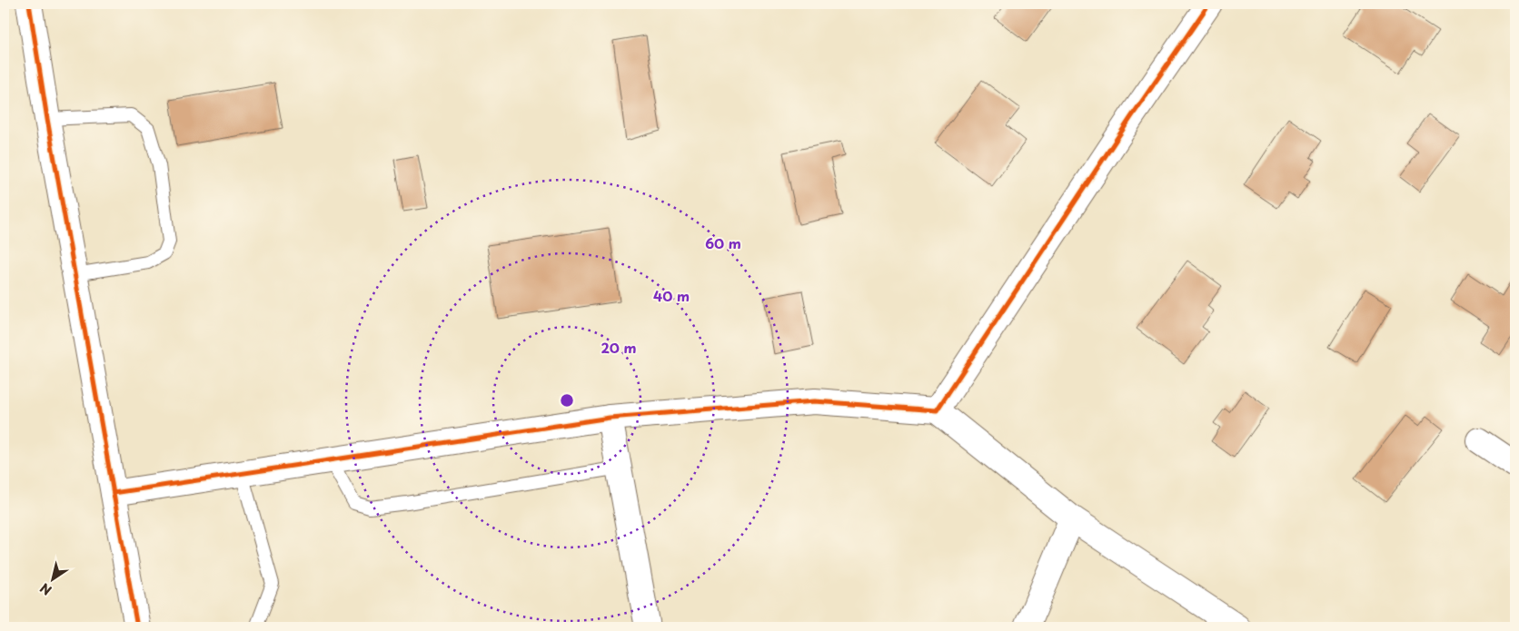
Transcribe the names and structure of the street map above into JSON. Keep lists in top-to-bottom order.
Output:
{
  "north": "bottom left",
  "rings": ["60 m", "40 m", "20 m"]
}
